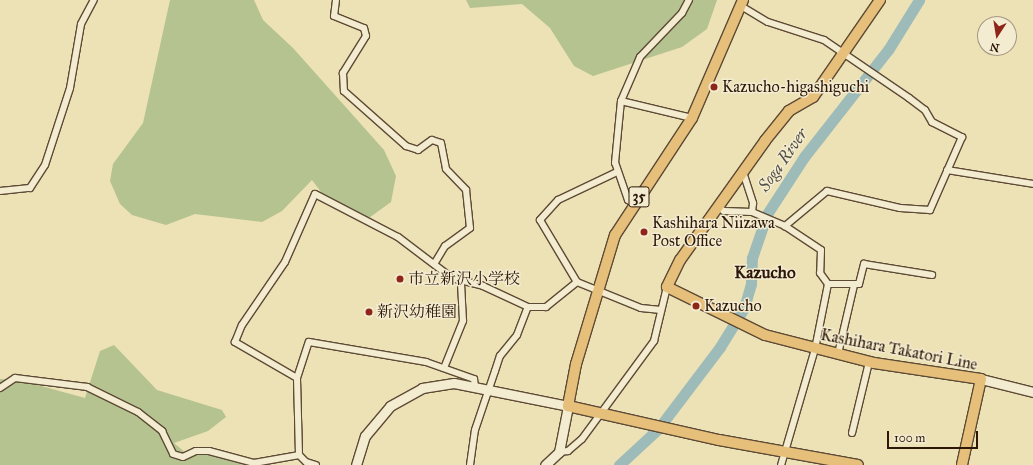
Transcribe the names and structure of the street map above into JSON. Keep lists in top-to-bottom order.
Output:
{
  "streets": {
    "main road": ["35", "Kashihara Takatori Line"]
  },
  "districts": ["Kazucho"],
  "water": ["Soga River"],
  "places": [
    "Kazucho-higashiguchi",
    "Kashihara Niizawa Post Office",
    "市立新沢小学校",
    "Kazucho",
    "新沢幼稚園"
  ],
  "scale_bar": "100 m",
  "north": "bottom"
}
